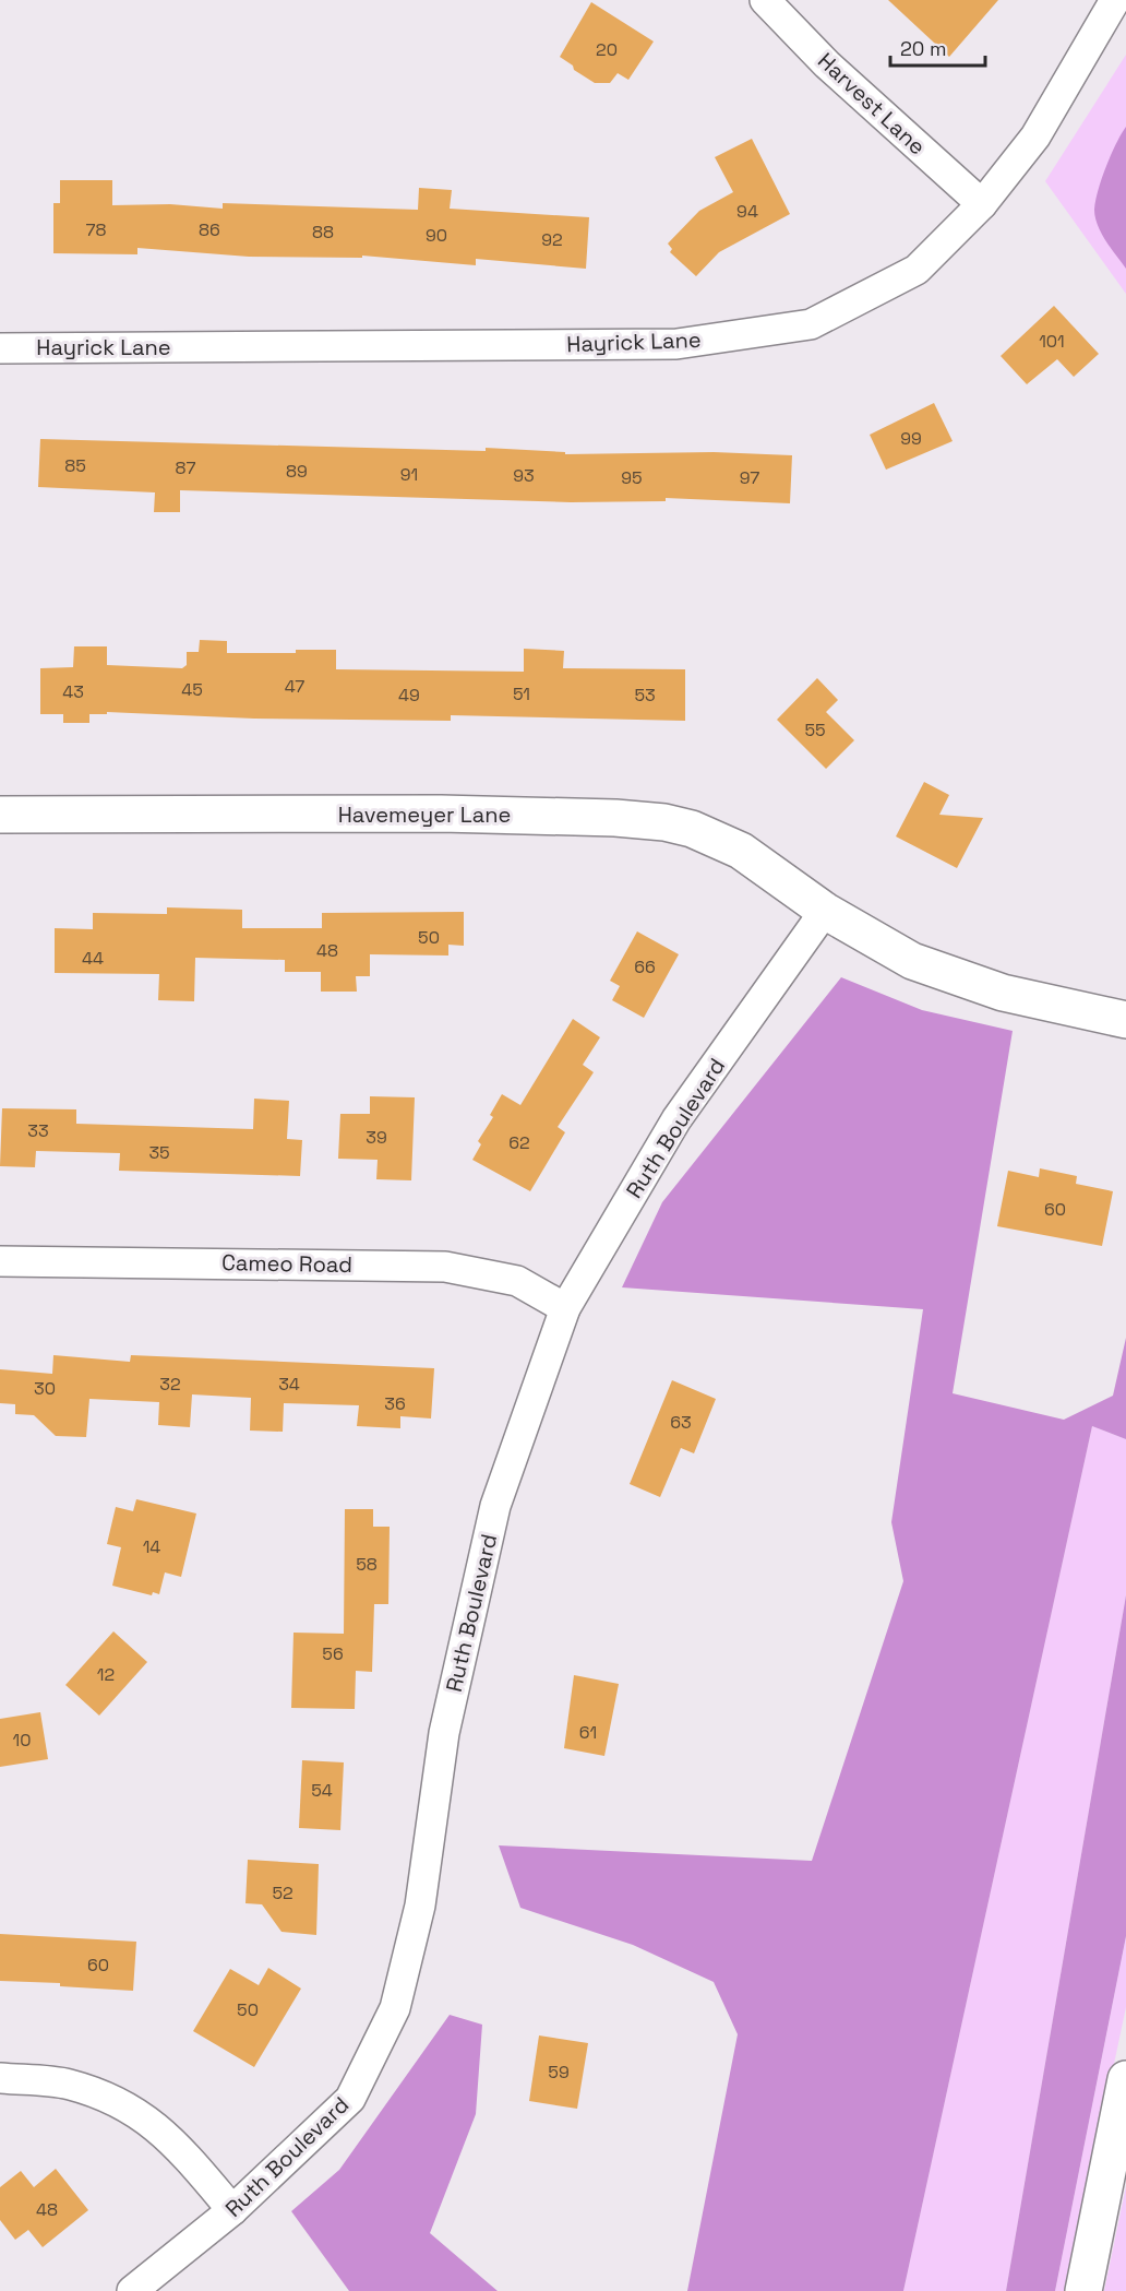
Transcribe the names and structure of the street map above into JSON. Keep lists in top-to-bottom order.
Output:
{
  "streets": {
    "street": [
      "Harvest Lane",
      "Hayrick Lane",
      "Havemeyer Lane",
      "Ruth Boulevard",
      "Cameo Road"
    ]
  },
  "crossings": [
    ["Harvest Lane", "Hayrick Lane"],
    ["Havemeyer Lane", "Ruth Boulevard"],
    ["Ruth Boulevard", "Cameo Road"]
  ],
  "house_numbers": [
    "20",
    "94",
    "78",
    "86",
    "88",
    "90",
    "92",
    "101",
    "99",
    "85",
    "87",
    "89",
    "91",
    "93",
    "95",
    "97",
    "47",
    "45",
    "43",
    "51",
    "49",
    "53",
    "55",
    "50",
    "48",
    "44",
    "66",
    "33",
    "39",
    "62",
    "35",
    "60",
    "32",
    "34",
    "30",
    "36",
    "63",
    "14",
    "58",
    "56",
    "12",
    "61",
    "10",
    "54",
    "52",
    "60",
    "50",
    "59",
    "48"
  ],
  "scale_bar": "20 m"
}
